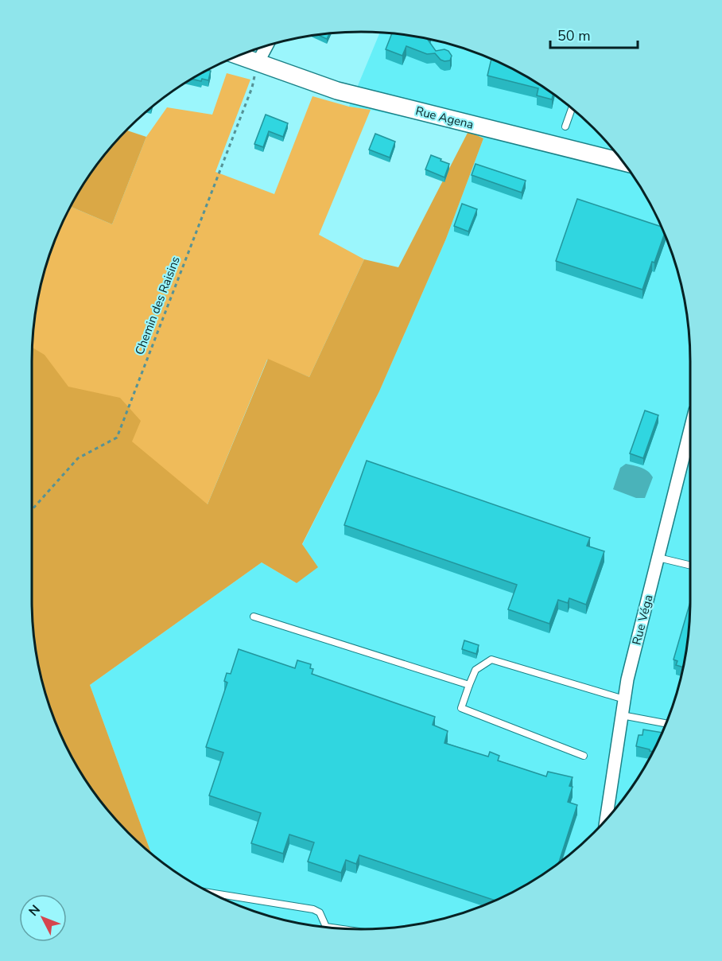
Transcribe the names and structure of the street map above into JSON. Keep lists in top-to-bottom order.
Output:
{
  "streets": {
    "main road": ["Rue Agena"],
    "street": ["Rue Véga"],
    "path": ["Chemin des Raisins"]
  },
  "crossings": [
    ["Rue Agena", "Chemin des Raisins"]
  ],
  "scale_bar": "50 m",
  "north": "top left"
}
